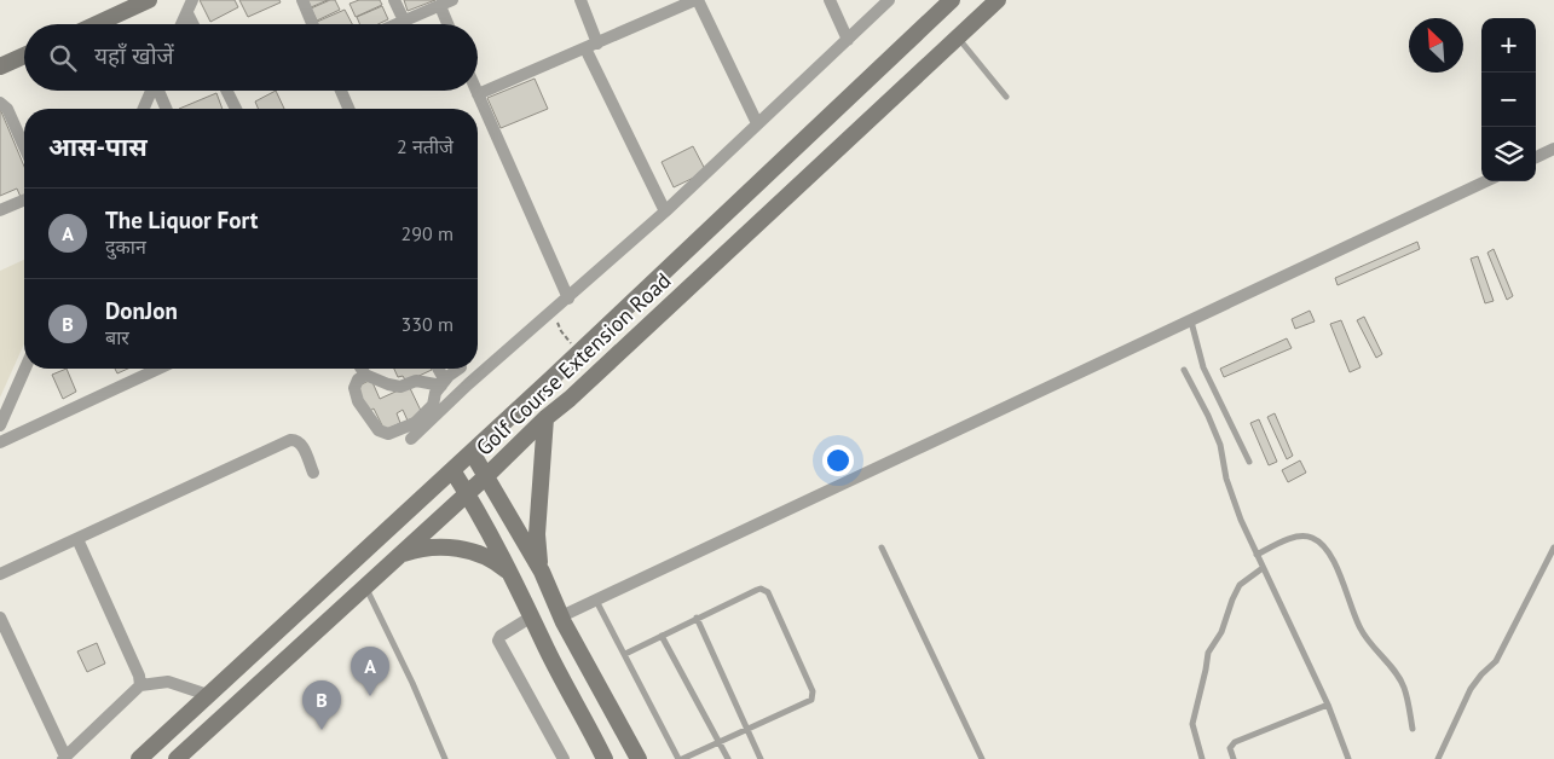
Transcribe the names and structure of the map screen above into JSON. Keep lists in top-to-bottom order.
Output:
{
  "streets": {
    "main road": ["Golf Course Extension Road"]
  },
  "north": "top left",
  "page": {
    "map_buttons": ["+", "−"],
    "search": "यहाँ खोजें",
    "heading": ["आस-पास", "2 नतीजे"],
    "list": [
      {
        "mark": "A",
        "name": "The Liquor Fort",
        "note": "दुकान",
        "value": "290 m"
      },
      {
        "mark": "B",
        "name": "DonJon",
        "note": "बार",
        "value": "330 m"
      }
    ],
    "pins": ["A", "B"]
  }
}
